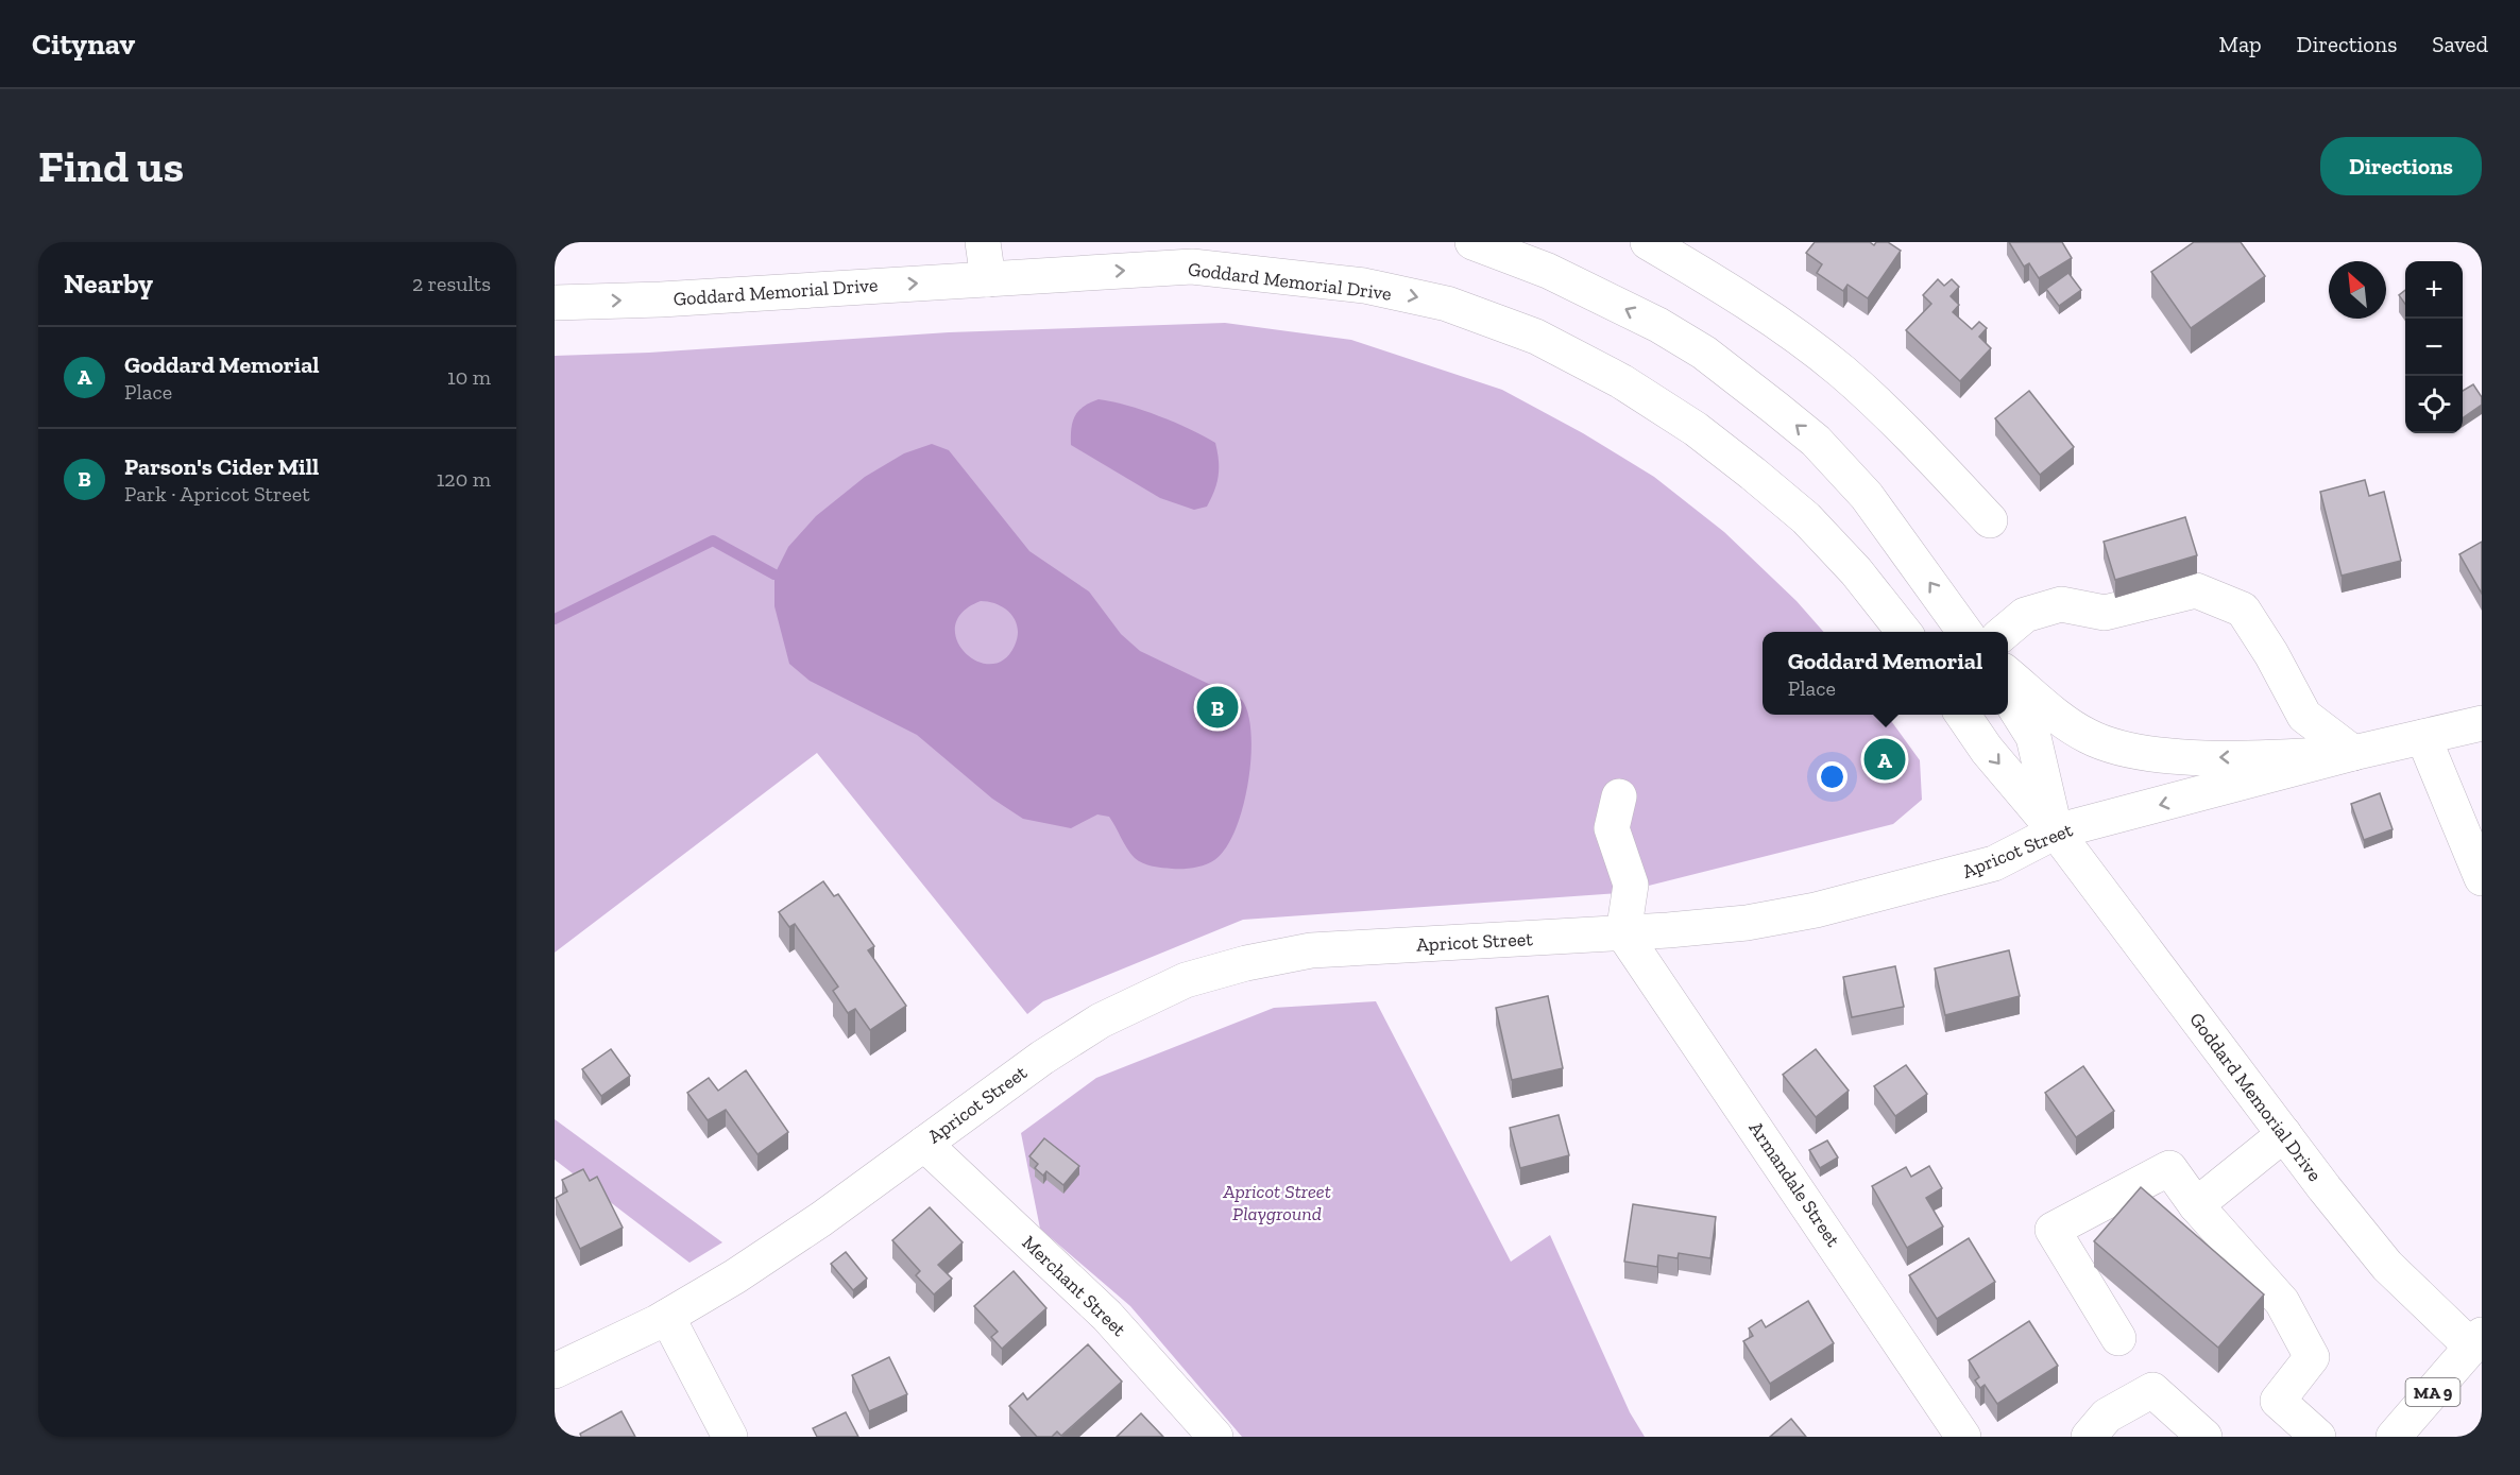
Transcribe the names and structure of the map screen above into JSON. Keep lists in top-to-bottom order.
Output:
{
  "streets": {
    "main road": [
      "Goddard Memorial Drive",
      "Apricot Street",
      "Armandale Street",
      "Merchant Street",
      "MA 9"
    ]
  },
  "crossings": [
    ["Goddard Memorial Drive", "Apricot Street"],
    ["Goddard Memorial Drive", "MA 9"],
    ["Apricot Street", "Armandale Street"],
    ["Apricot Street", "Merchant Street"]
  ],
  "parks": ["Apricot Street Playground"],
  "north": "top left",
  "page": {
    "header": "Citynav",
    "nav": ["Map", "Directions", "Saved"],
    "buttons": "Directions",
    "title": "Find us",
    "heading": ["Nearby", "2 results"],
    "map_buttons": ["+", "−"],
    "list": [
      {
        "mark": "A",
        "name": "Goddard Memorial",
        "note": "Place",
        "value": "10 m"
      },
      {
        "mark": "B",
        "name": "Parson's Cider Mill",
        "note": "Park · Apricot Street",
        "value": "120 m"
      }
    ],
    "popup": ["Goddard Memorial", "Place"],
    "pins": ["B", "A"]
  }
}
